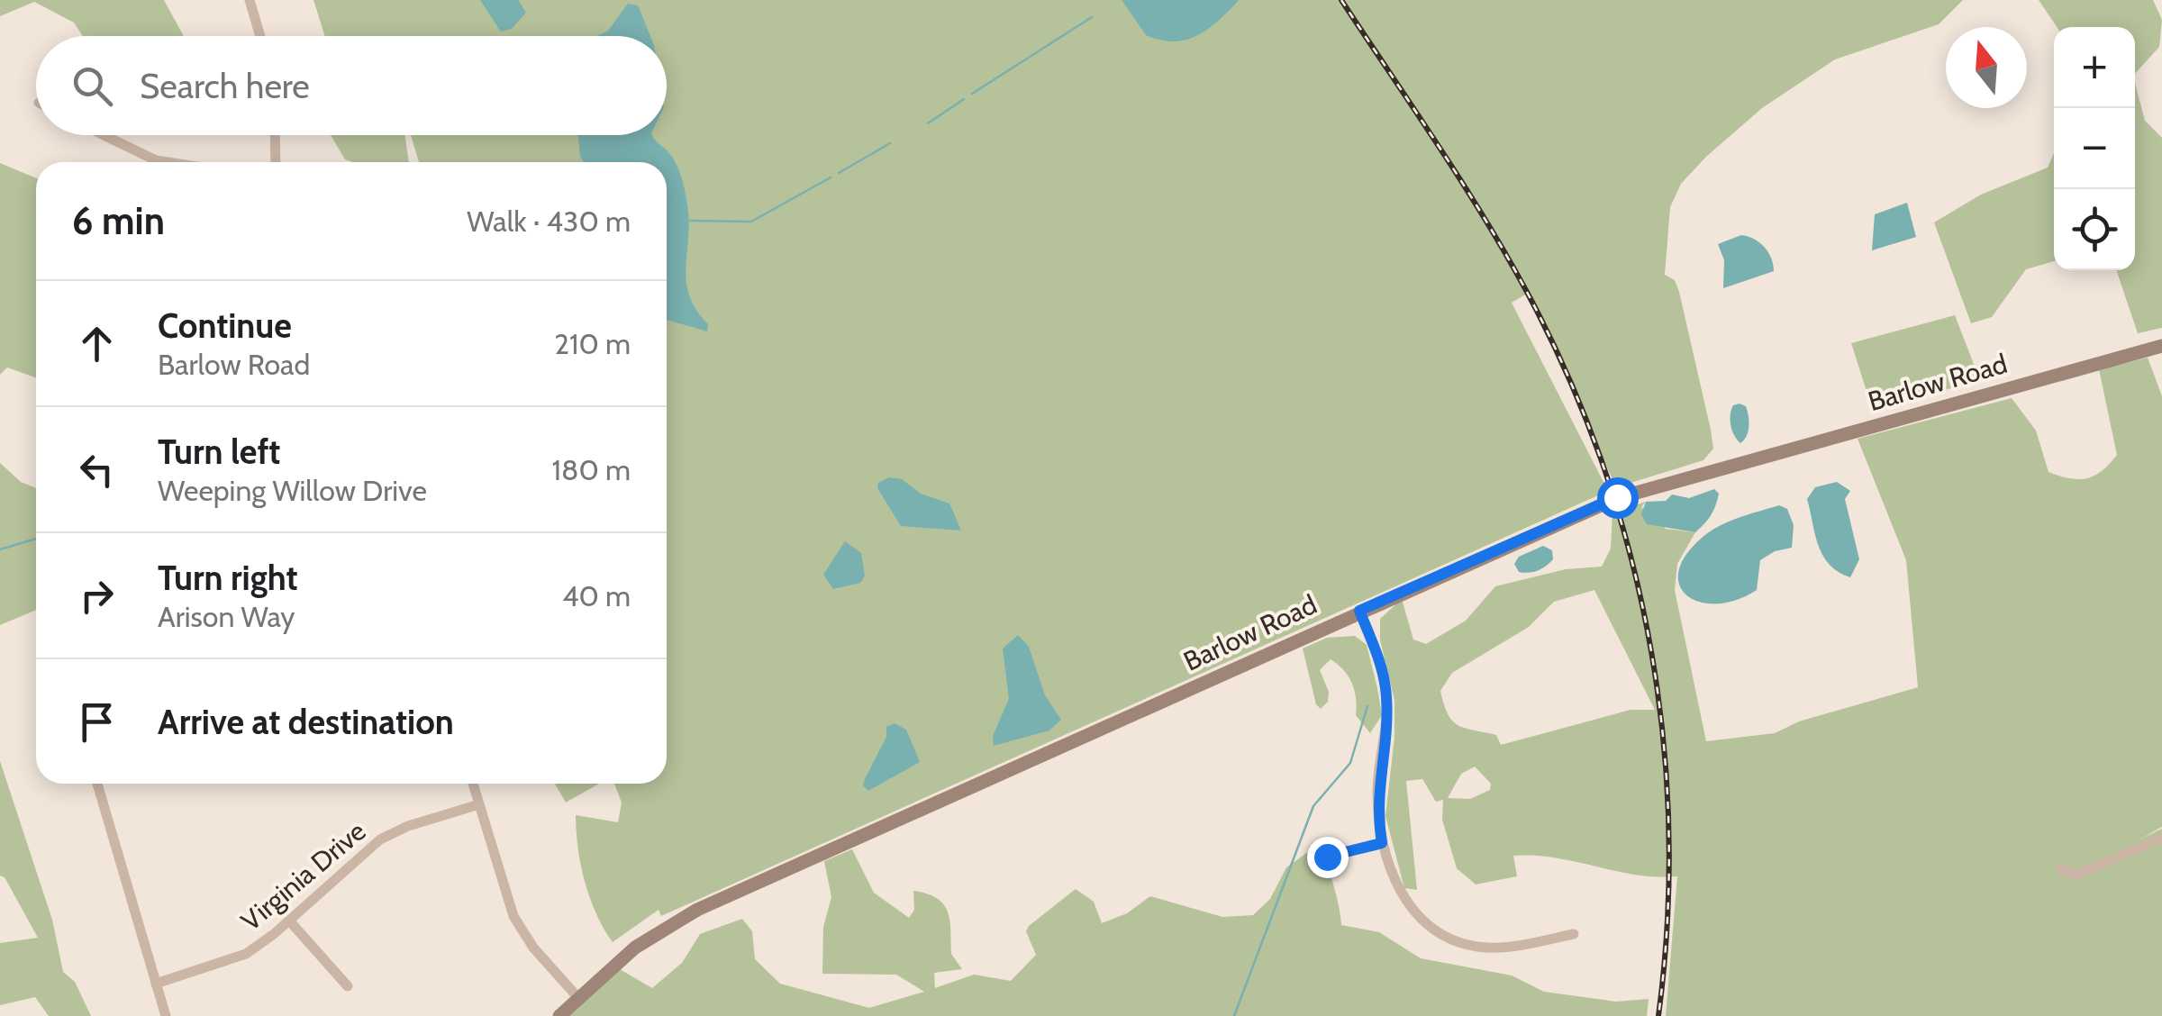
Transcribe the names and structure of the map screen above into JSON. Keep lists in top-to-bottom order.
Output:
{
  "streets": {
    "street": ["Barlow Road", "Virginia Drive"]
  },
  "north": "top",
  "page": {
    "map_buttons": ["+", "−"],
    "search": "Search here",
    "heading": ["6 min", "Walk · 430 m"],
    "list": [
      ["Continue", "Barlow Road", "210 m"],
      ["Turn left", "Weeping Willow Drive", "180 m"],
      ["Turn right", "Arison Way", "40 m"],
      "Arrive at destination"
    ]
  }
}
